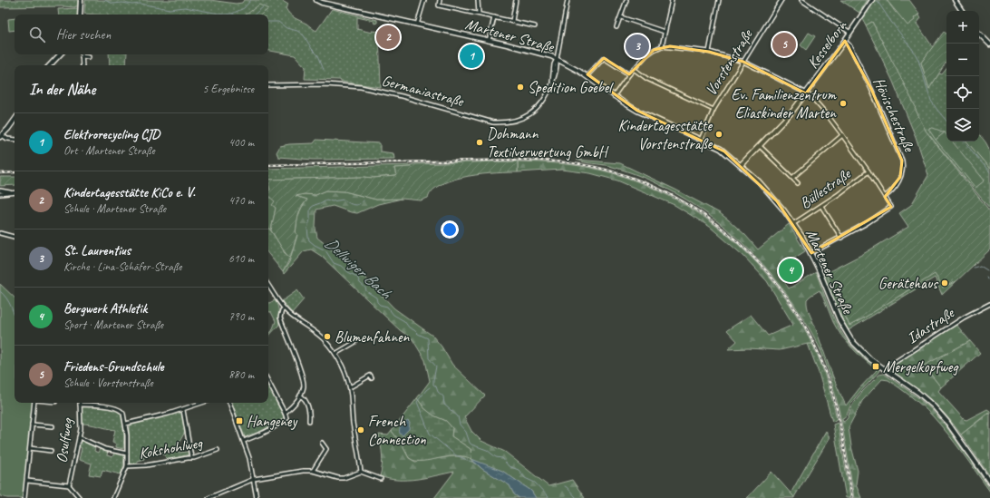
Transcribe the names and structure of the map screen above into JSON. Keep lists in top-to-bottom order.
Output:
{
  "streets": {
    "street": [
      "Martener Straße",
      "Kesselborn",
      "Vorstenstraße",
      "Germaniastraße",
      "Hövischestraße",
      "Büllestraße",
      "Idastraße",
      "Osulfweg",
      "Kokshohlweg"
    ]
  },
  "crossings": [
    ["Martener Straße", "Kesselborn"],
    ["Martener Straße", "Vorstenstraße"],
    ["Martener Straße", "Germaniastraße"],
    ["Martener Straße", "Büllestraße"],
    ["Martener Straße", "Idastraße"],
    ["Kesselborn", "Hövischestraße"]
  ],
  "water": ["Dellwiger Bach"],
  "places": {
    "other": [
      "Spedition Goebel",
      "Ev. Familienzentrum Eliaskinder Marten",
      "Kindertagesstätte Vorstenstraße",
      "Dohmann Textilverwertung GmbH",
      "Gerätehaus",
      "Blumenfahnen",
      "French Connection"
    ],
    "transit": ["Mergelkopfweg", "Hangeney"]
  },
  "page": {
    "map_buttons": ["+", "−"],
    "search": "Hier suchen",
    "pins": [
      "2",
      "5",
      "3",
      "1",
      "4"
    ],
    "heading": ["In der Nähe", "5 Ergebnisse"],
    "list": [
      {
        "mark": "1",
        "name": "Elektrorecycling CJD",
        "note": "Ort · Martener Straße",
        "value": "400 m"
      },
      {
        "mark": "2",
        "name": "Kindertagesstätte KiCo e. V.",
        "note": "Schule · Martener Straße",
        "value": "470 m"
      },
      {
        "mark": "3",
        "name": "St. Laurentius",
        "note": "Kirche · Lina-Schäfer-Straße",
        "value": "610 m"
      },
      {
        "mark": "4",
        "name": "Bergwerk Athletik",
        "note": "Sport · Martener Straße",
        "value": "790 m"
      },
      {
        "mark": "5",
        "name": "Friedens-Grundschule",
        "note": "Schule · Vorstenstraße",
        "value": "880 m"
      }
    ]
  }
}
